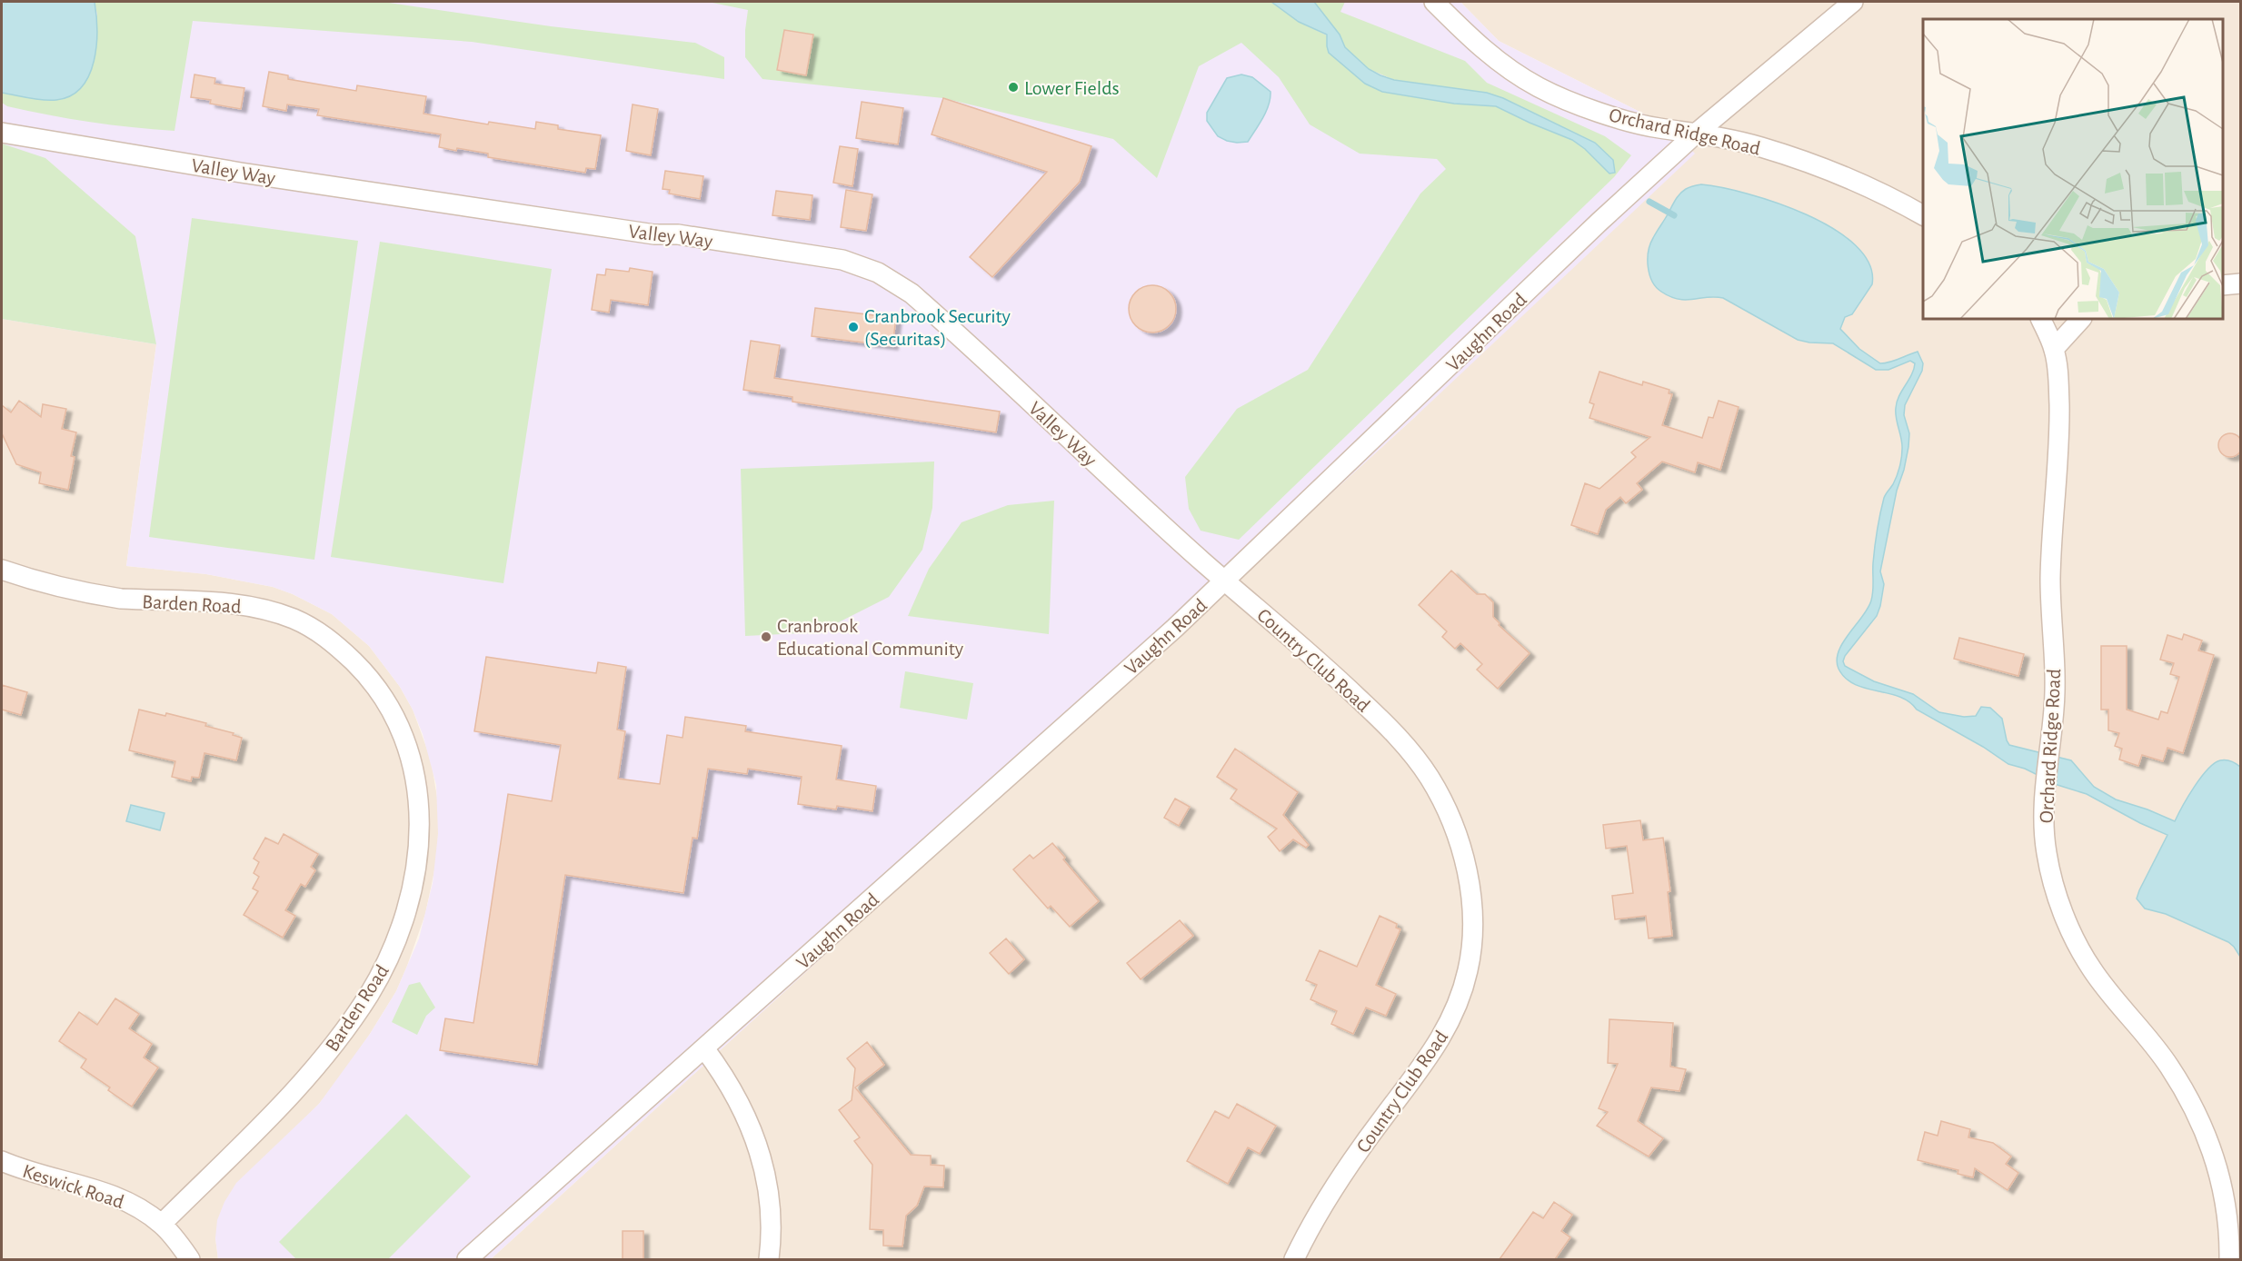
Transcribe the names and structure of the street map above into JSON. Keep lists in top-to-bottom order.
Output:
{
  "streets": {
    "street": [
      "Orchard Ridge Road",
      "Valley Way",
      "Vaughn Road",
      "Barden Road",
      "Country Club Road",
      "Keswick Road"
    ]
  },
  "crossings": [
    ["Orchard Ridge Road", "Vaughn Road"],
    ["Valley Way", "Vaughn Road"],
    ["Valley Way", "Country Club Road"],
    ["Vaughn Road", "Country Club Road"],
    ["Barden Road", "Keswick Road"]
  ],
  "places": ["Lower Fields", "Cranbrook Security (Securitas)", "Cranbrook Educational Community"]
}
